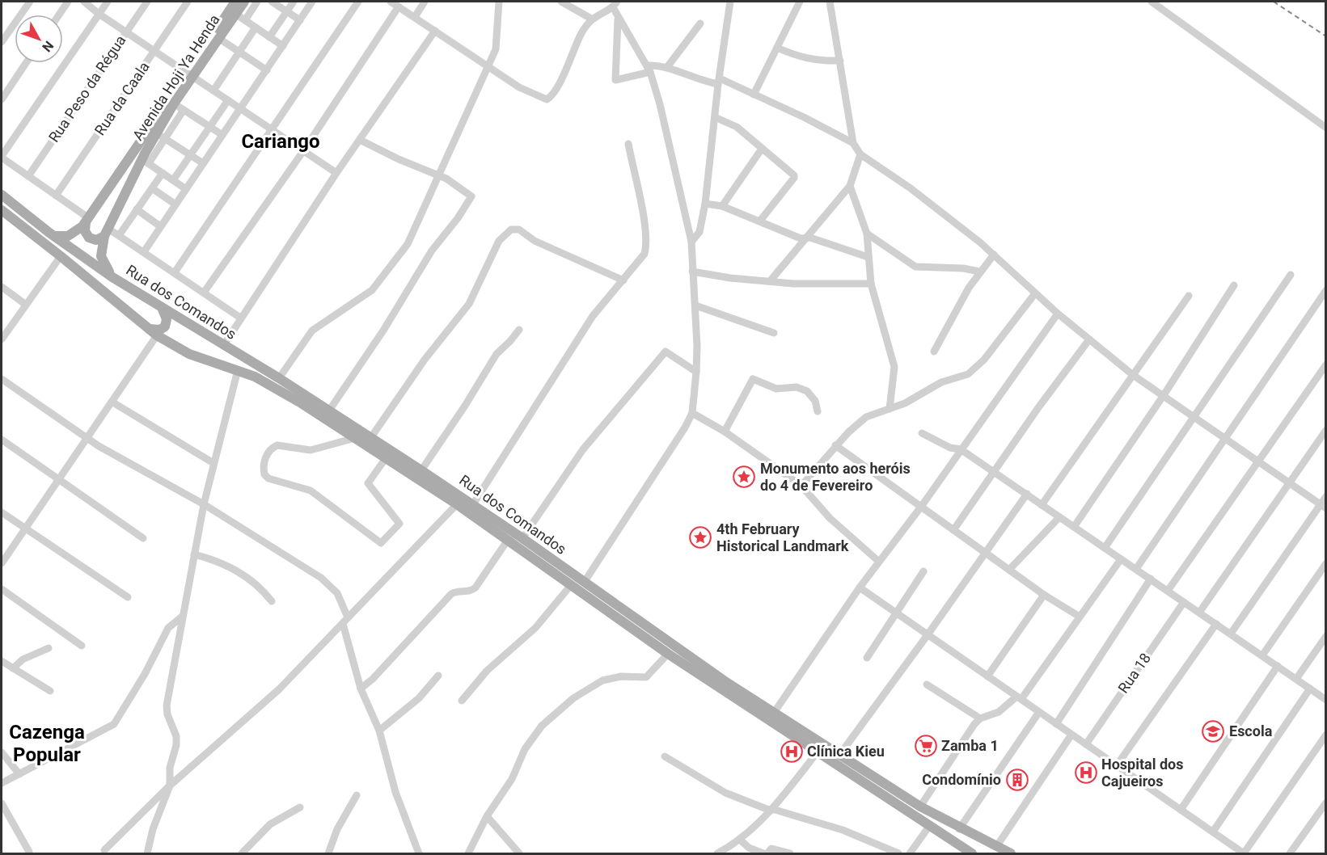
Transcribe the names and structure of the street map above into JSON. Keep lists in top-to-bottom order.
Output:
{
  "streets": {
    "main road": ["Avenida Hoji Ya Henda", "Rua dos Comandos"],
    "street": ["Rua Peso da Régua", "Rua da Caala", "Rua 18"]
  },
  "crossings": [
    ["Avenida Hoji Ya Henda", "Rua dos Comandos"]
  ],
  "districts": ["Cariango", "Cazenga Popular"],
  "places": {
    "place": ["Monumento aos heróis do 4 de Fevereiro", "4th February Historical Landmark"],
    "school or university": ["Escola"],
    "supermarket": ["Zamba 1"],
    "hospital": ["Clínica Kieu", "Hospital dos Cajueiros"],
    "building": ["Condomínio"]
  },
  "north": "bottom right"
}
